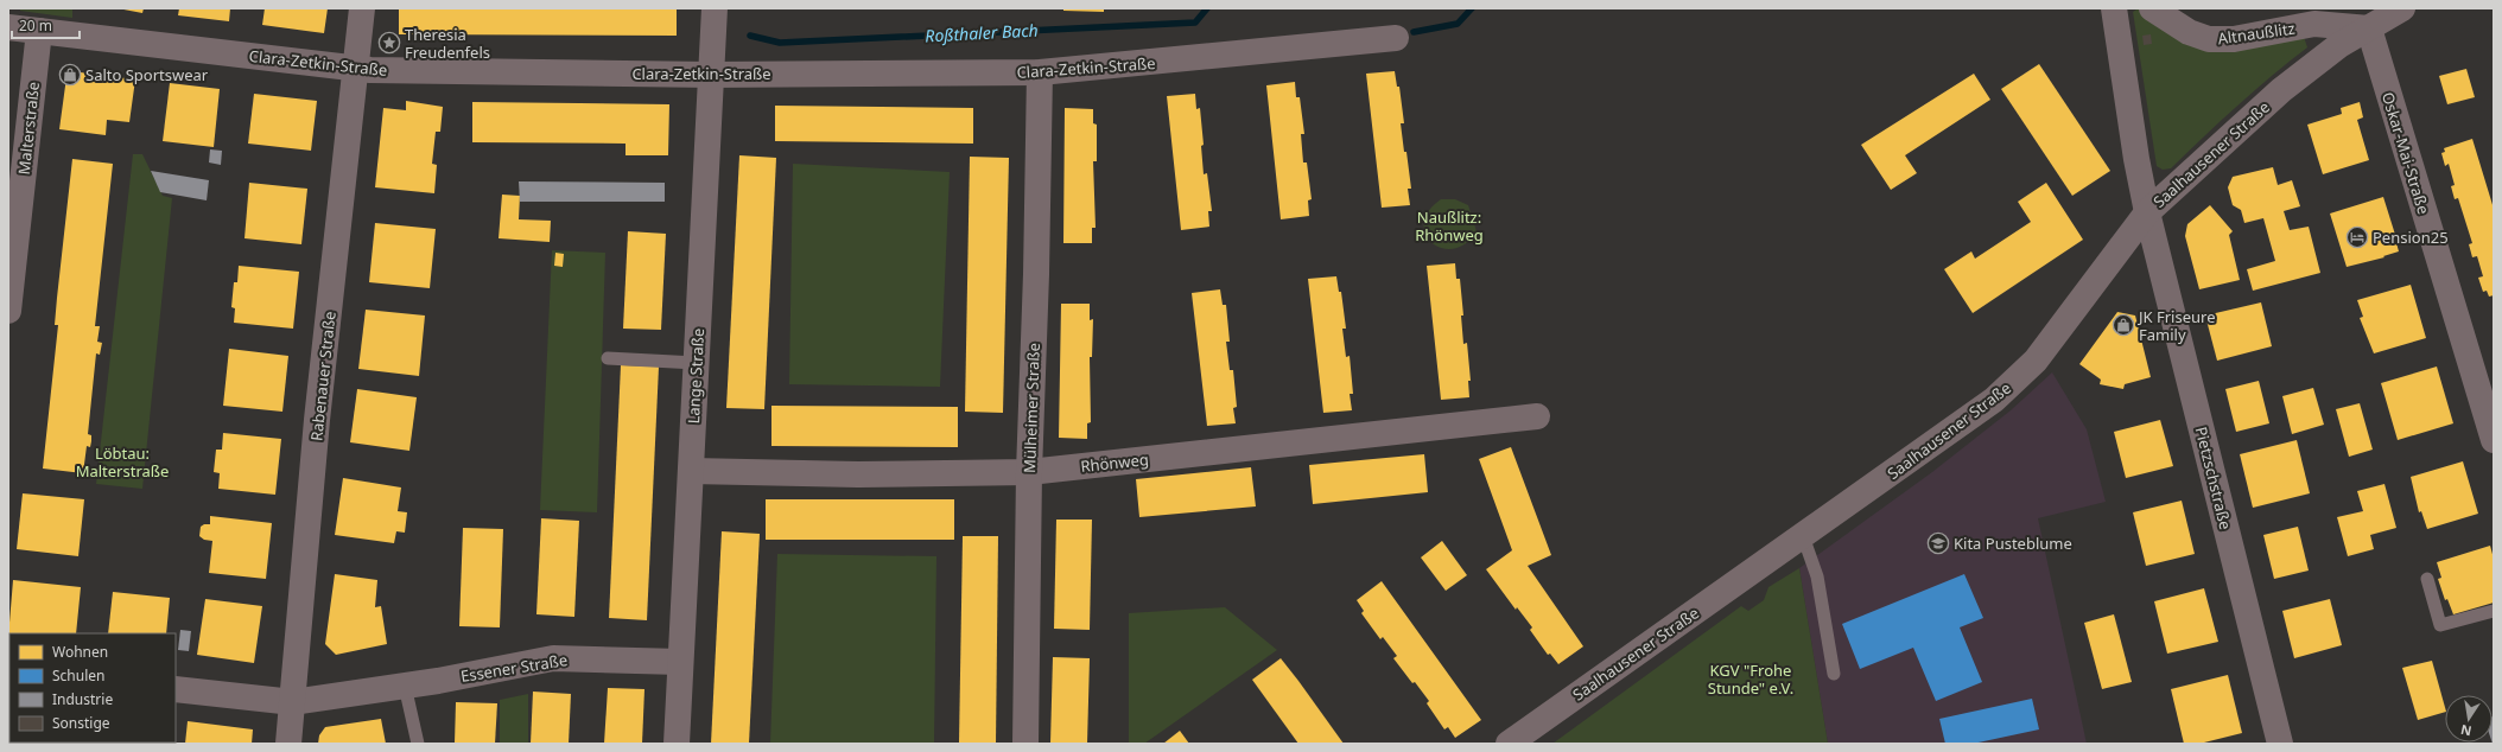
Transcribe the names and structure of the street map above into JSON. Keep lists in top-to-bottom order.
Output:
{
  "streets": {
    "street": [
      "Altnaußlitz",
      "Clara-Zetkin-Straße",
      "Malterstraße",
      "Oskar-Mai-Straße",
      "Saalhausener Straße",
      "Rabenauer Straße",
      "Lange Straße",
      "Mülheimer Straße",
      "Rhönweg",
      "Pietzschstraße",
      "Essener Straße"
    ]
  },
  "crossings": [
    ["Altnaußlitz", "Oskar-Mai-Straße"],
    ["Altnaußlitz", "Saalhausener Straße"],
    ["Clara-Zetkin-Straße", "Malterstraße"],
    ["Clara-Zetkin-Straße", "Rabenauer Straße"],
    ["Clara-Zetkin-Straße", "Lange Straße"],
    ["Clara-Zetkin-Straße", "Mülheimer Straße"],
    ["Oskar-Mai-Straße", "Saalhausener Straße"],
    ["Saalhausener Straße", "Pietzschstraße"],
    ["Rabenauer Straße", "Essener Straße"],
    ["Lange Straße", "Rhönweg"],
    ["Lange Straße", "Essener Straße"],
    ["Mülheimer Straße", "Rhönweg"]
  ],
  "water": ["Roßthaler Bach"],
  "parks": ["Naußlitz: Rhönweg", "Löbtau: Malterstraße", "KGV \"Frohe Stunde\" e.V."],
  "places": {
    "place": ["Theresia Freudenfels"],
    "shop": ["Salto Sportswear", "JK Friseure Family"],
    "hotel": ["Pension25"],
    "school or university": ["Kita Pusteblume"]
  },
  "legend": [
    "Wohnen",
    "Schulen",
    "Industrie",
    "Sonstige"
  ],
  "scale_bar": "20 m",
  "north": "bottom"
}
